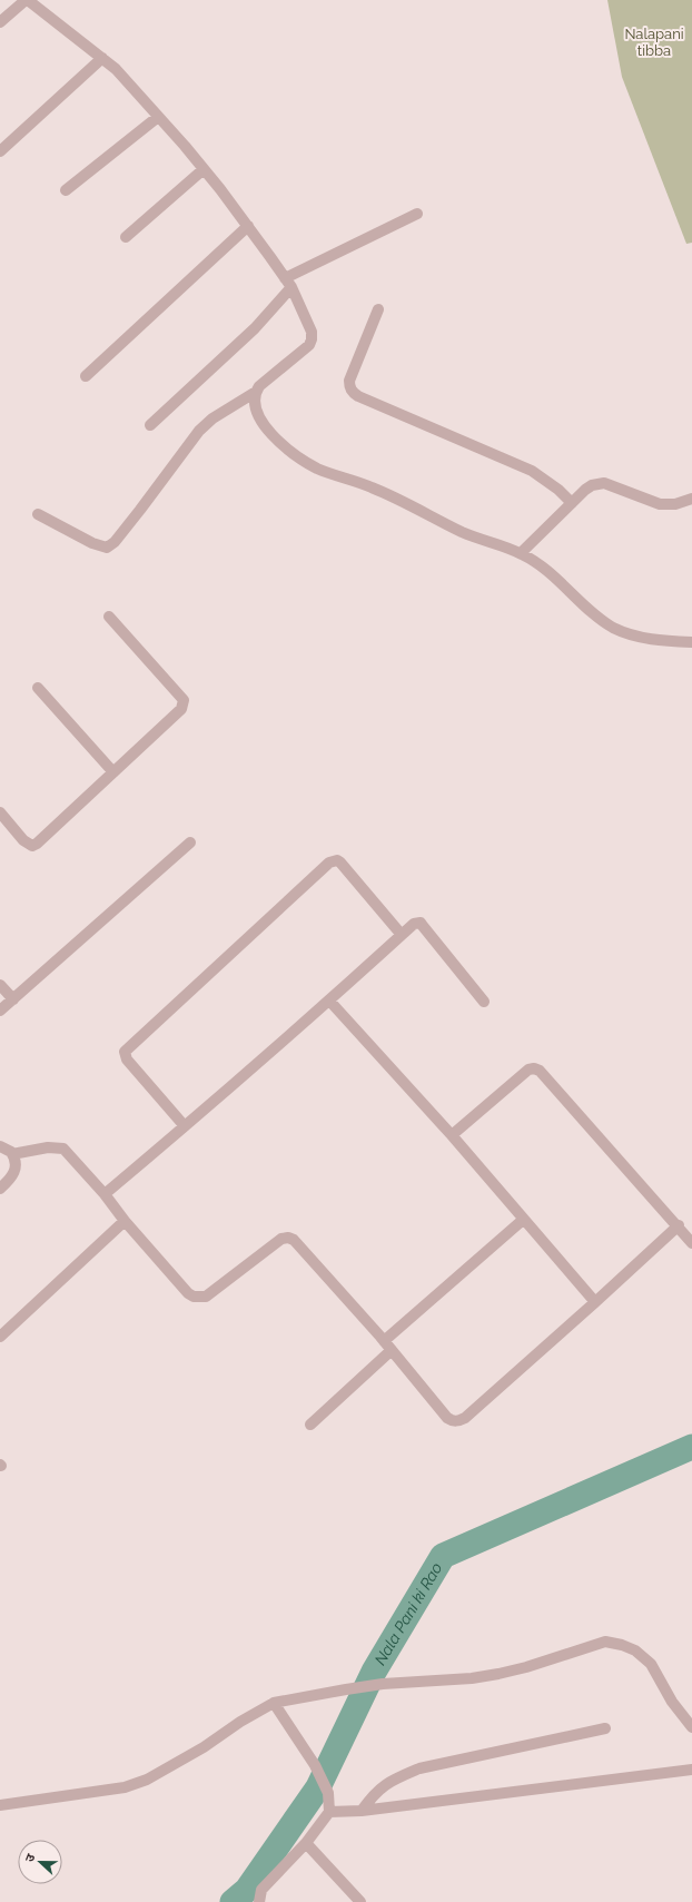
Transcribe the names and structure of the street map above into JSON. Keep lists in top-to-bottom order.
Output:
{
  "water": ["Nala Pani ki Rao"],
  "parks": ["Nalapani tibba"],
  "north": "left"
}
